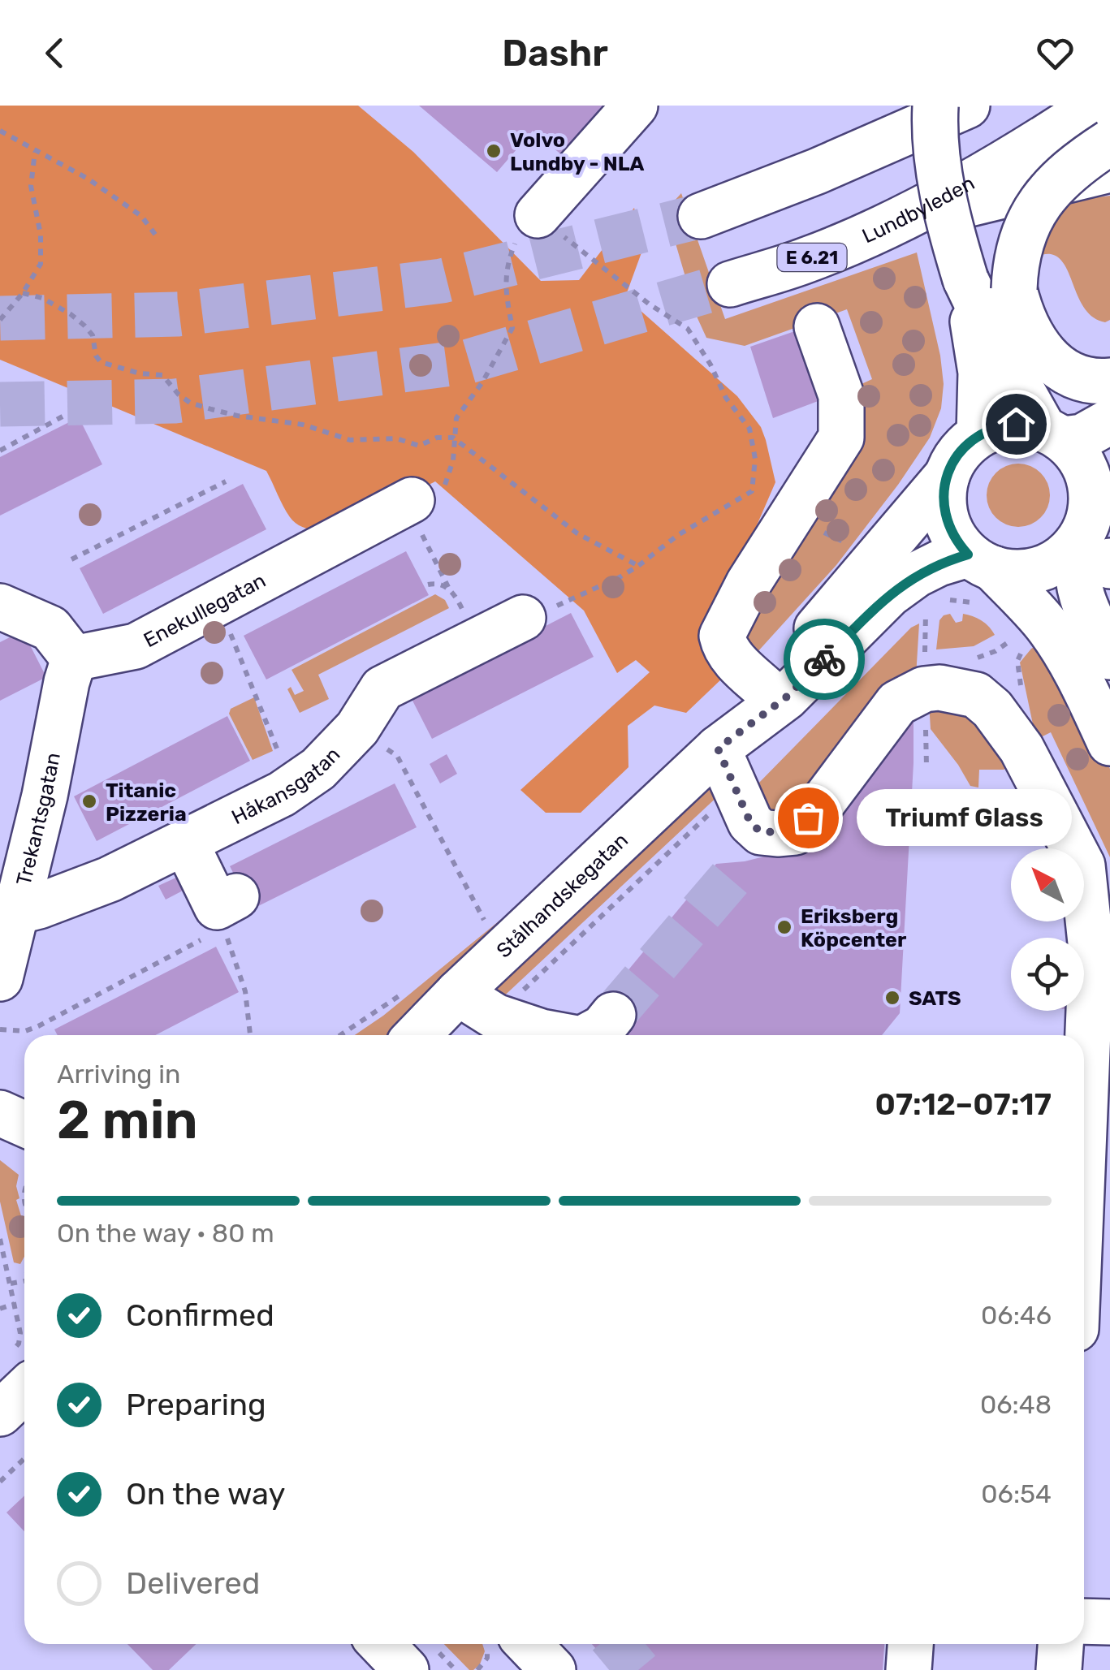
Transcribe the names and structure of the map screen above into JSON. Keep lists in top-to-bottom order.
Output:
{
  "streets": {
    "main road": [
      "Lundbyleden",
      "E 6.21",
      "Enekullegatan",
      "Håkansgatan",
      "Trekantsgatan",
      "Stålhandskegatan"
    ]
  },
  "crossings": [
    ["Enekullegatan", "Trekantsgatan"],
    ["Håkansgatan", "Trekantsgatan"]
  ],
  "places": [
    "Volvo Lundby - NLA",
    "Titanic Pizzeria",
    "Triumf Glass",
    "Eriksberg Köpcenter",
    "SATS"
  ],
  "north": "top left",
  "page": {
    "header": "Dashr",
    "bubble": "Triumf Glass",
    "heading": ["2 min", "Arriving in", "07:12–07:17"],
    "bar": "On the way · 80 m",
    "list": [
      ["Confirmed", "06:46"],
      ["Preparing", "06:48"],
      ["On the way", "06:54"],
      "Delivered"
    ]
  }
}
